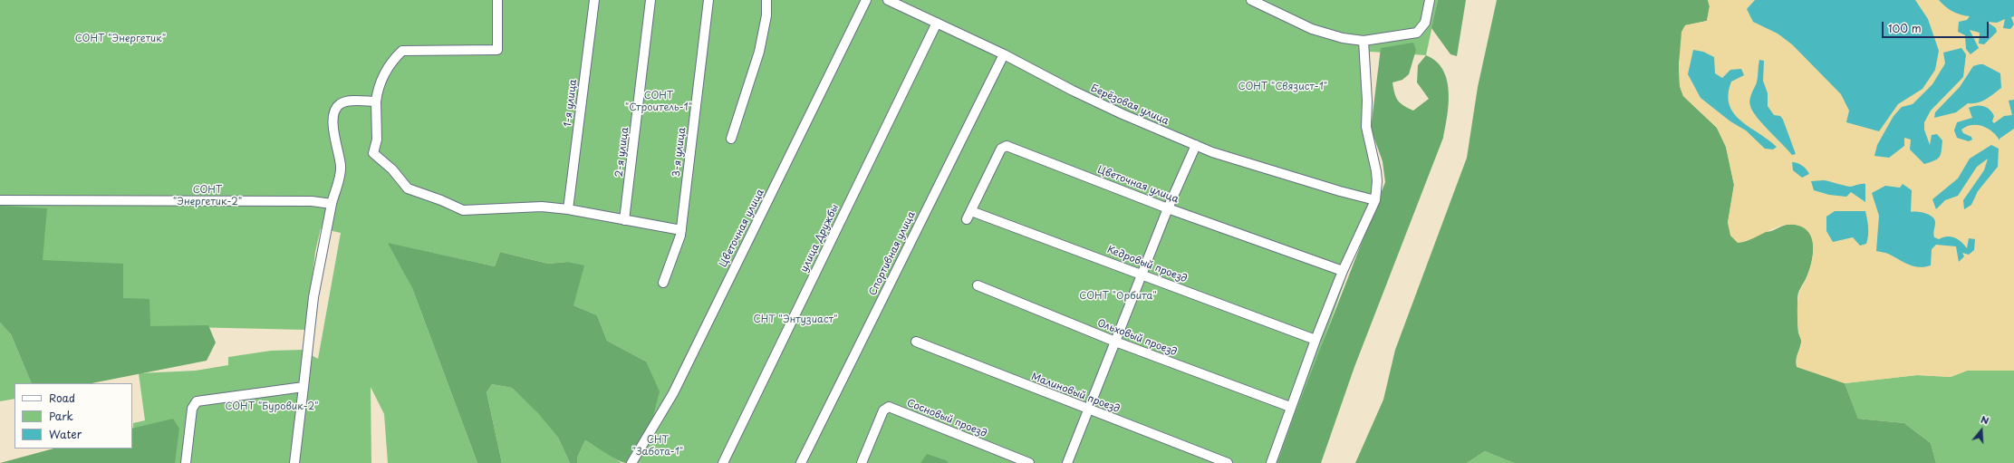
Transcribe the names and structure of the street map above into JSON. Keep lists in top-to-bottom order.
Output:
{
  "streets": {
    "street": [
      "1-я улица",
      "Берёзовая улица",
      "2-я улица",
      "3-я улица",
      "Цветочная улица",
      "улица Дружбы",
      "Спортивная улица",
      "Кедровый проезд",
      "Ольховый проезд",
      "Малиновый проезд",
      "Сосновый проезд"
    ]
  },
  "crossings": [
    ["Берёзовая улица", "улица Дружбы"],
    ["Берёзовая улица", "Спортивная улица"],
    ["Цветочная улица", "Кедровый проезд"]
  ],
  "parks": [
    "СОНТ \"Энергетик\"",
    "СОНТ \"Связист-1\"",
    "СОНТ \"Строитель-1\"",
    "СОНТ \"Энергетик-2\"",
    "СОНТ \"Орбита\"",
    "СНТ \"Энтузиаст\"",
    "СОНТ \"Буровик-2\"",
    "СНТ \"Забота-1\""
  ],
  "legend": ["Road", "Park", "Water"],
  "scale_bar": "100 m",
  "north": "top"
}
